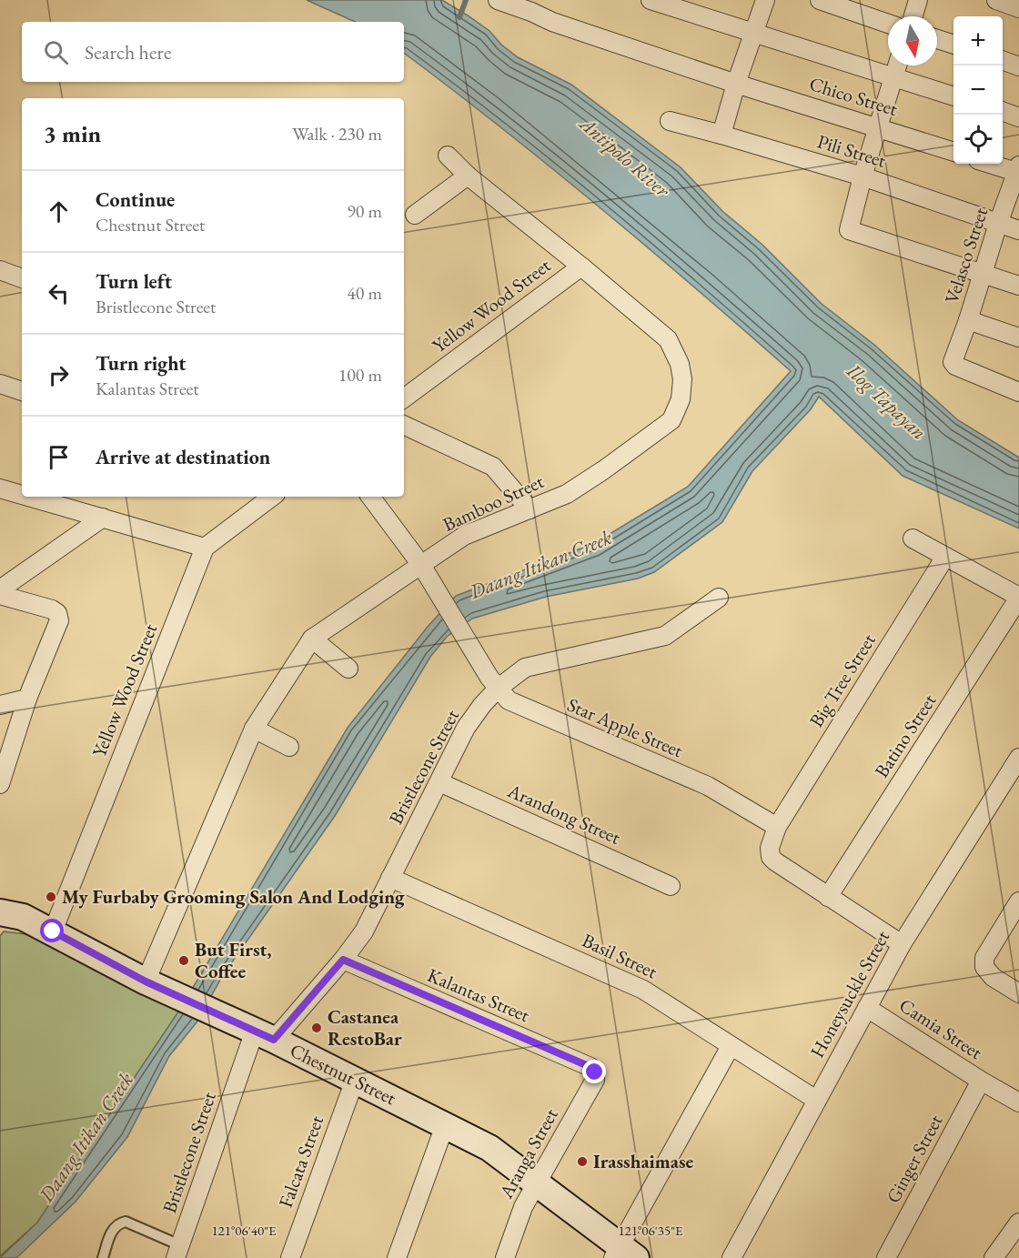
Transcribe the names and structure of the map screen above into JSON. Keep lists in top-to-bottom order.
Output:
{
  "streets": {
    "street": [
      "Chico Street",
      "Pili Street",
      "Velasco Street",
      "Yellow Wood Street",
      "Bamboo Street",
      "Big Tree Street",
      "Star Apple Street",
      "Batino Street",
      "Bristlecone Street",
      "Arandong Street",
      "Basil Street",
      "Honeysuckle Street",
      "Kalantas Street",
      "Camia Street",
      "Chestnut Street",
      "Aranga Street",
      "Ginger Street",
      "Falcata Street"
    ]
  },
  "crossings": [
    ["Pili Street", "Velasco Street"],
    ["Yellow Wood Street", "Bamboo Street"],
    ["Yellow Wood Street", "Chestnut Street"],
    ["Bamboo Street", "Star Apple Street"],
    ["Bamboo Street", "Chestnut Street"],
    ["Big Tree Street", "Star Apple Street"],
    ["Star Apple Street", "Bristlecone Street"],
    ["Bristlecone Street", "Arandong Street"],
    ["Bristlecone Street", "Basil Street"],
    ["Bristlecone Street", "Kalantas Street"],
    ["Bristlecone Street", "Chestnut Street"],
    ["Basil Street", "Honeysuckle Street"],
    ["Honeysuckle Street", "Camia Street"],
    ["Kalantas Street", "Aranga Street"],
    ["Camia Street", "Ginger Street"],
    ["Chestnut Street", "Aranga Street"],
    ["Chestnut Street", "Falcata Street"]
  ],
  "water": ["Antipolo River", "Ilog Tapayan", "Daang Itikan Creek"],
  "places": [
    "My Furbaby Grooming Salon And Lodging",
    "But First, Coffee",
    "Castanea RestoBar",
    "Irasshaimase"
  ],
  "north": "bottom",
  "page": {
    "map_buttons": ["+", "−"],
    "search": "Search here",
    "heading": ["3 min", "Walk · 230 m"],
    "list": [
      ["Continue", "Chestnut Street", "90 m"],
      ["Turn left", "Bristlecone Street", "40 m"],
      ["Turn right", "Kalantas Street", "100 m"],
      "Arrive at destination"
    ]
  },
  "coordinates": ["121°06'40\"E", "121°06'35\"E"]
}
